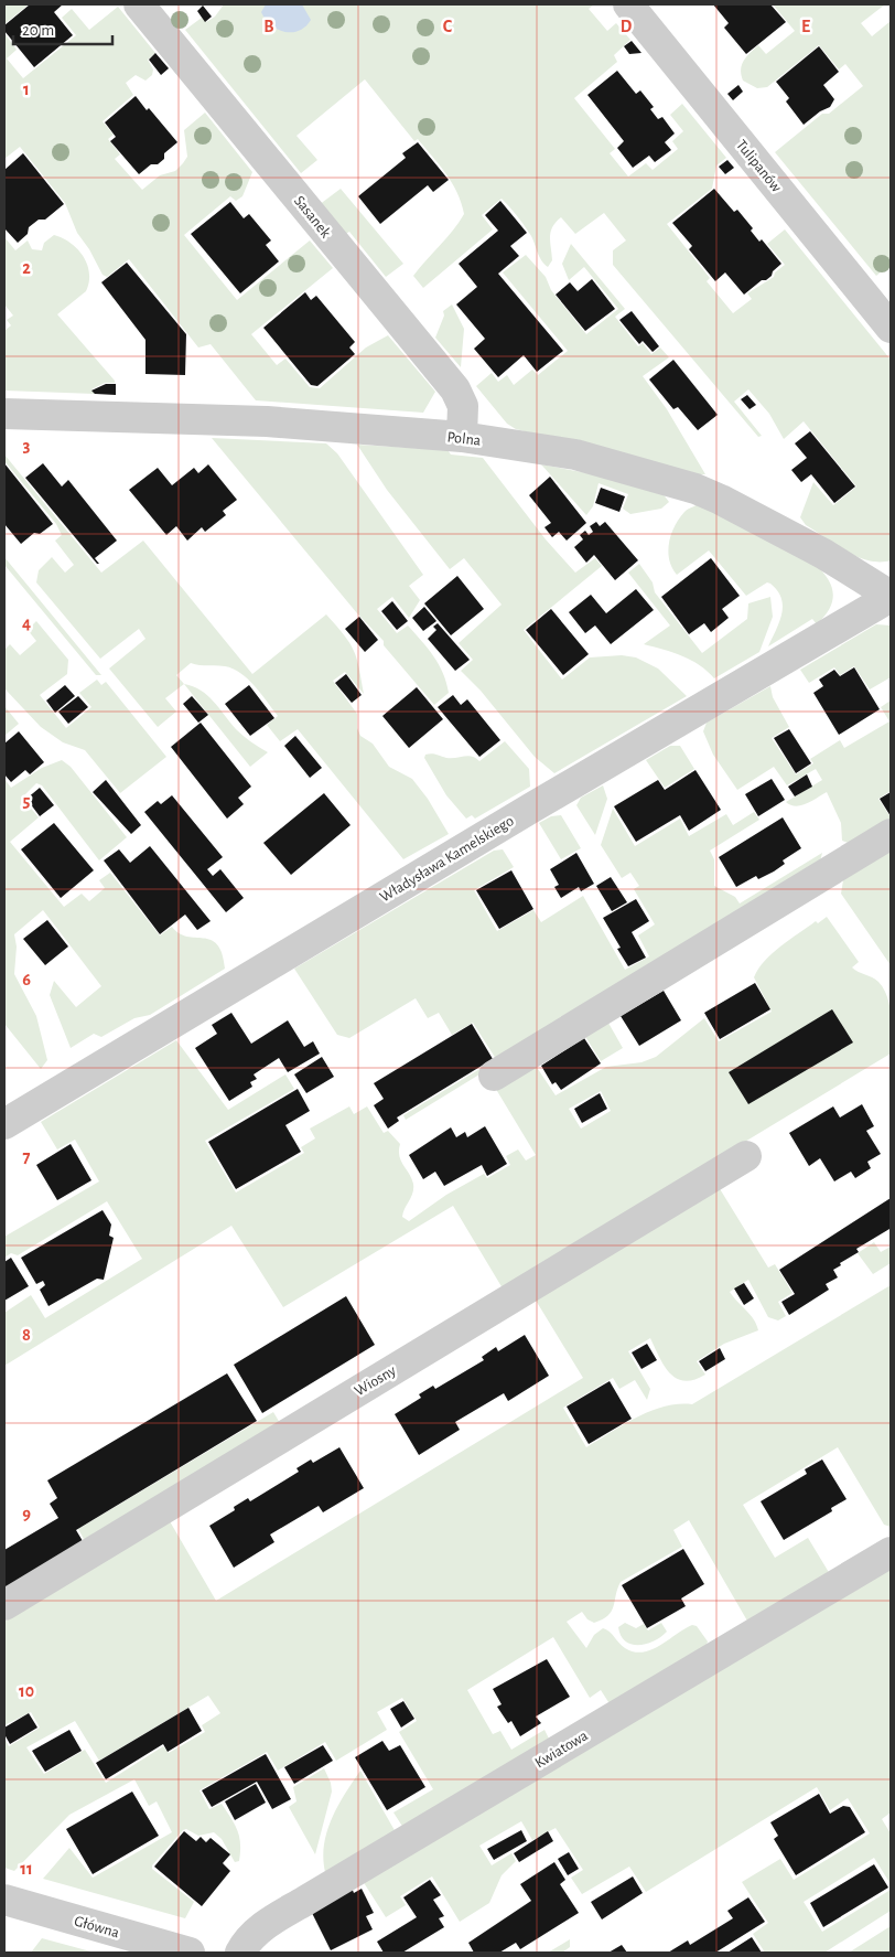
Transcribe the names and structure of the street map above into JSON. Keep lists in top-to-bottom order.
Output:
{
  "streets": {
    "street": [
      "Tulipanów",
      "Sasanek",
      "Polna",
      "Władysława Kamelskiego",
      "Wiosny",
      "Kwiatowa",
      "Główna"
    ]
  },
  "crossings": [
    ["Sasanek", "Polna"],
    ["Polna", "Władysława Kamelskiego"]
  ],
  "scale_bar": "20 m",
  "grid": {
    "columns": [
      "B",
      "C",
      "D",
      "E"
    ],
    "rows": [
      "1",
      "2",
      "3",
      "4",
      "5",
      "6",
      "7",
      "8",
      "9",
      "10",
      "11"
    ]
  }
}
